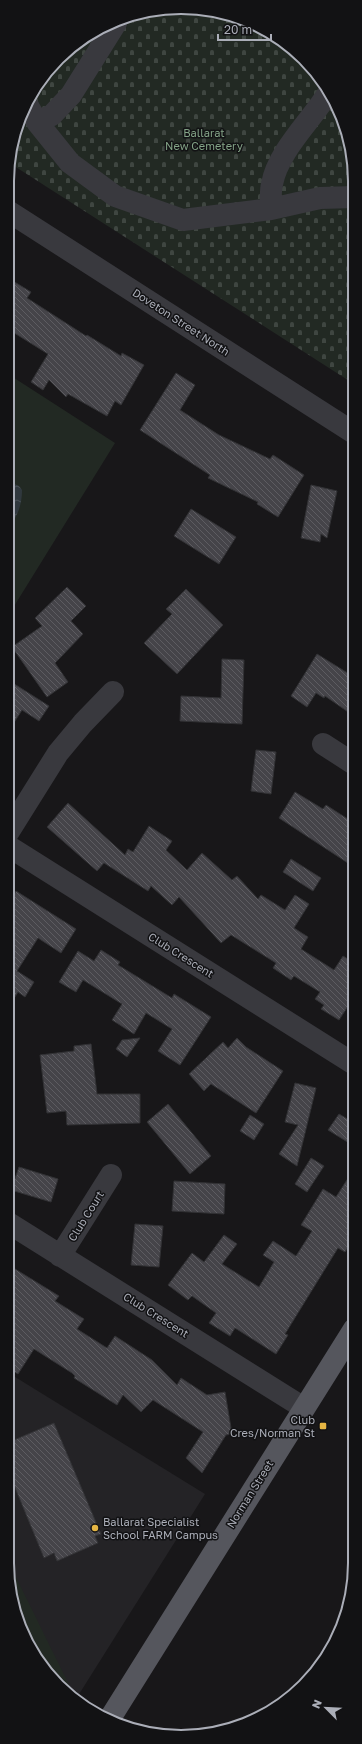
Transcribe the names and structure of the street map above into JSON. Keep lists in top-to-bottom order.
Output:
{
  "streets": {
    "main road": ["Norman Street"],
    "street": ["Doveton Street North", "Club Crescent", "Club Court"]
  },
  "crossings": [
    ["Club Crescent", "Club Court"],
    ["Club Crescent", "Norman Street"]
  ],
  "parks": ["Ballarat New Cemetery"],
  "places": {
    "transit": ["Club Cres/Norman St"],
    "other": ["Ballarat Specialist School FARM Campus"]
  },
  "scale_bar": "20 m",
  "north": "top left"
}
